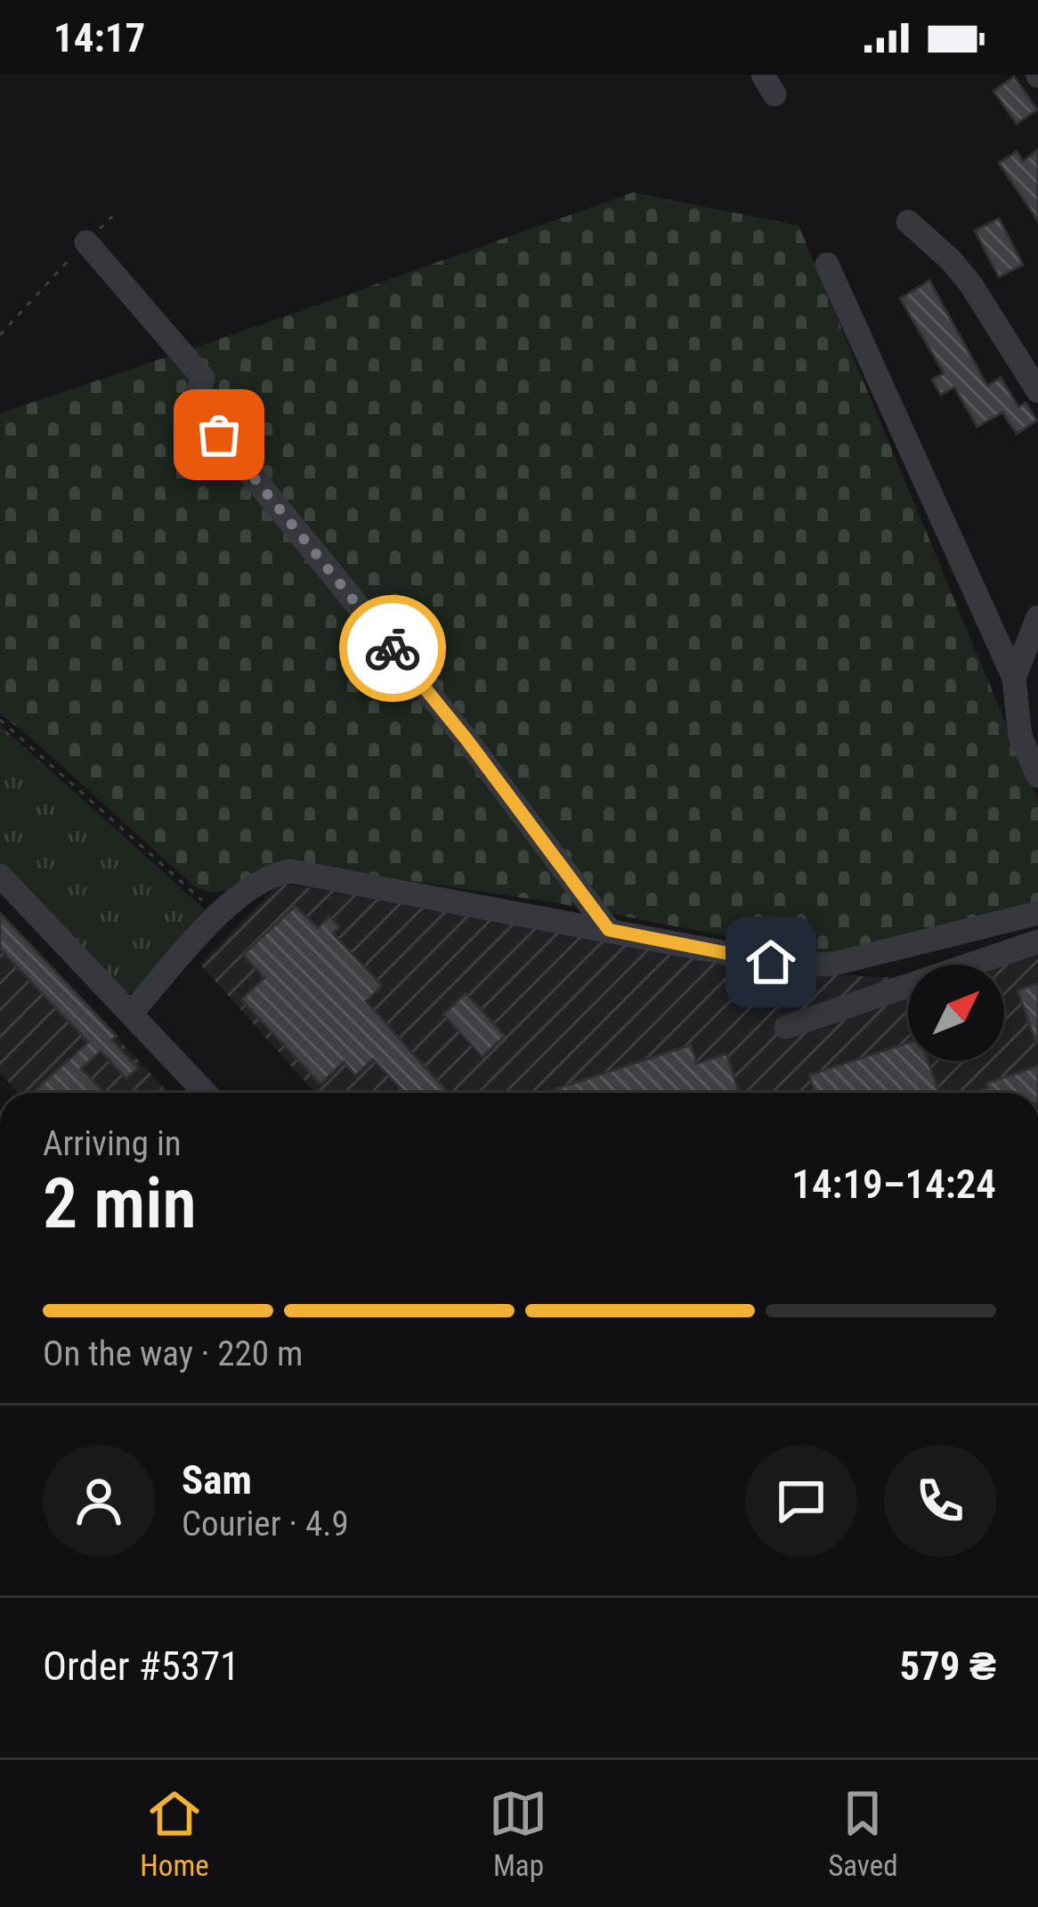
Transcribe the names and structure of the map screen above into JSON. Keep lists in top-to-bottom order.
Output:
{
  "north": "top right",
  "page": {
    "status": "14:17",
    "heading": ["2 min", "Arriving in", "14:19–14:24"],
    "panel": [
      "Sam",
      "Courier · 4.9",
      "Order #5371",
      "579 ₴"
    ],
    "bar": "On the way · 220 m",
    "tabs": ["Home", "Map", "Saved"]
  }
}
